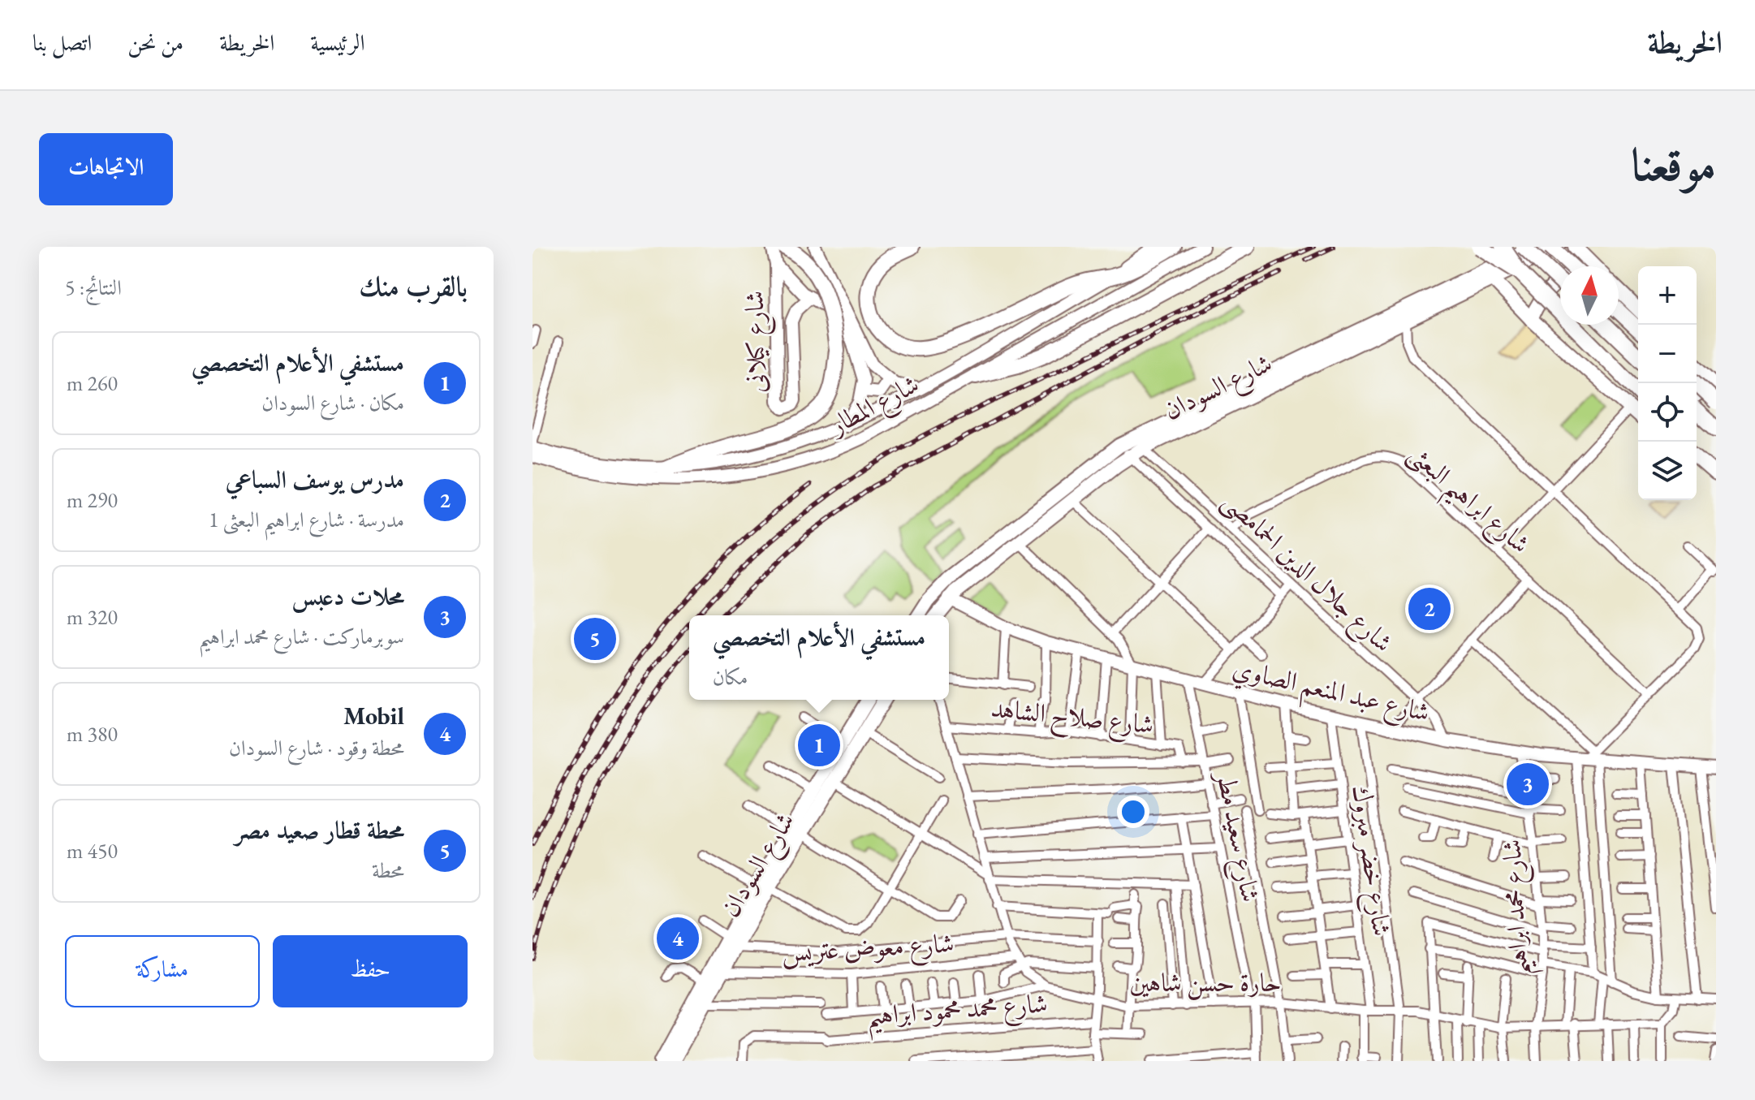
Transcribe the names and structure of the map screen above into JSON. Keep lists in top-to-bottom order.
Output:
{
  "streets": {
    "main road": ["شارع السودان"],
    "street": [
      "شارع كيلانى",
      "شارع المطار",
      "شارع ابراهيم البعثى",
      "شارع جلال الدين الحمامصى",
      "شارع عبد المنعم الصاوي",
      "شارع صلاح الشاهد",
      "شارع سعيد مطر",
      "شارع خضر مبروك",
      "شارع محمد ابراهيم",
      "شارع معوض عتريس",
      "حارة حسن شاهين",
      "شارع محمد محمود ابراهيم"
    ]
  },
  "crossings": [
    ["شارع السودان", "شارع جلال الدين الحمامصى"],
    ["شارع السودان", "شارع عبد المنعم الصاوي"],
    ["شارع السودان", "شارع معوض عتريس"],
    ["شارع ابراهيم البعثى", "شارع جلال الدين الحمامصى"],
    ["شارع جلال الدين الحمامصى", "شارع عبد المنعم الصاوي"],
    ["شارع عبد المنعم الصاوي", "شارع سعيد مطر"],
    ["شارع عبد المنعم الصاوي", "شارع خضر مبروك"],
    ["شارع عبد المنعم الصاوي", "شارع محمد ابراهيم"],
    ["شارع صلاح الشاهد", "حارة حسن شاهين"],
    ["شارع سعيد مطر", "حارة حسن شاهين"],
    ["شارع خضر مبروك", "حارة حسن شاهين"],
    ["شارع محمد ابراهيم", "حارة حسن شاهين"],
    ["شارع معوض عتريس", "حارة حسن شاهين"]
  ],
  "north": "top",
  "page": {
    "header": "الخريطة",
    "nav": [
      "الرئيسية",
      "الخريطة",
      "من نحن",
      "اتصل بنا"
    ],
    "title": "موقعنا",
    "buttons": [
      "الاتجاهات",
      ["حفظ", "مشاركة"]
    ],
    "heading": ["بالقرب منك", "النتائج: 5"],
    "map_buttons": ["+", "−"],
    "list": [
      {
        "mark": "1",
        "name": "مستشفي الأعلام التخصصي",
        "note": "مكان · شارع السودان",
        "value": "260 m"
      },
      {
        "mark": "2",
        "name": "مدرس يوسف السباعي",
        "note": "مدرسة · شارع ابراهيم البعثى 1",
        "value": "290 m"
      },
      {
        "mark": "3",
        "name": "محلات دعبس",
        "note": "سوبرماركت · شارع محمد ابراهيم",
        "value": "320 m"
      },
      {
        "mark": "4",
        "name": "Mobil",
        "note": "محطة وقود · شارع السودان",
        "value": "380 m"
      },
      {
        "mark": "5",
        "name": "محطة قطار صعيد مصر",
        "note": "محطة",
        "value": "450 m"
      }
    ],
    "pins": [
      "2",
      "5",
      "1",
      "3",
      "4"
    ],
    "popup": ["مستشفي الأعلام التخصصي", "مكان"]
  }
}
